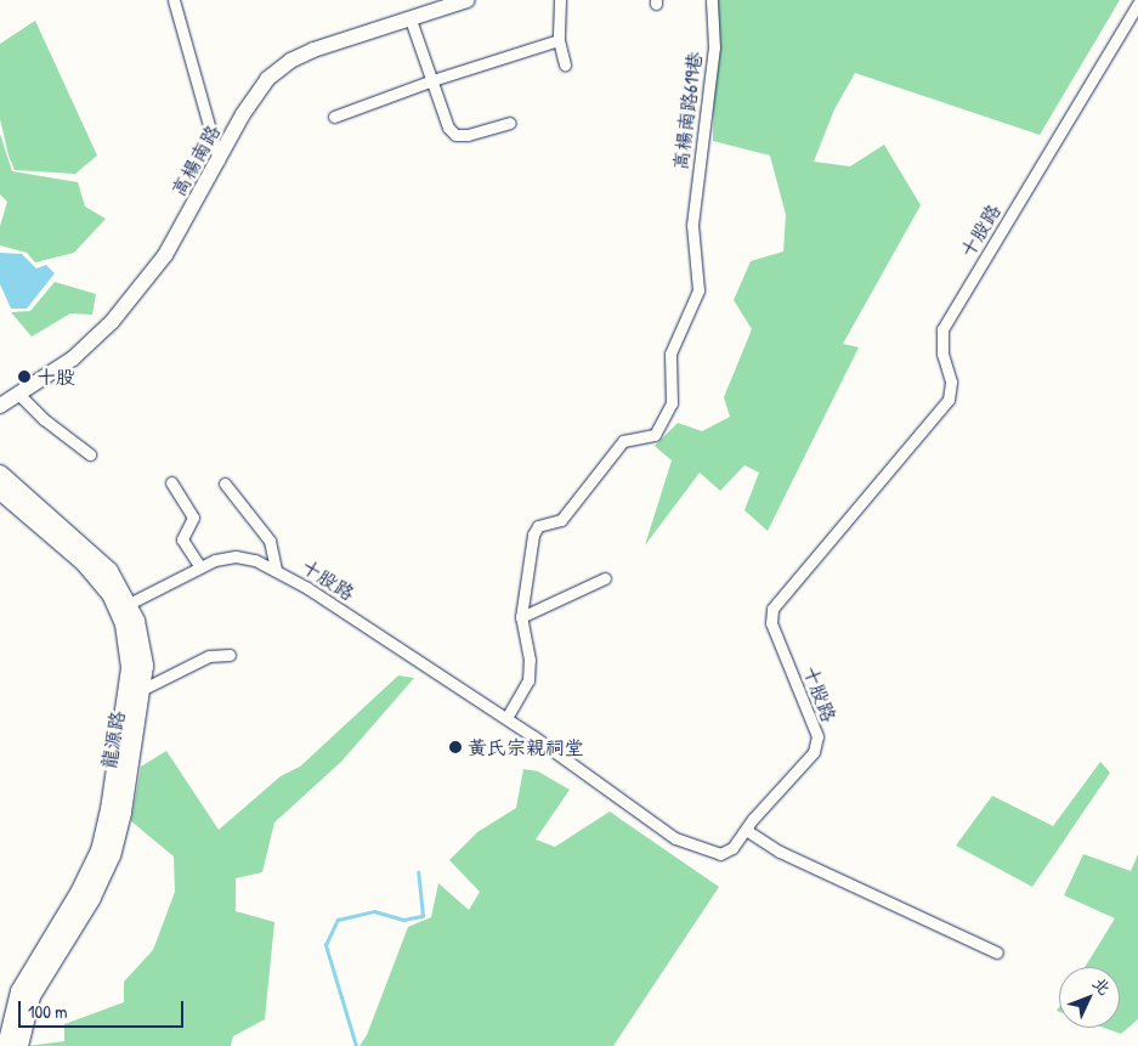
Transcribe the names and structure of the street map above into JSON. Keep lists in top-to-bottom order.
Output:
{
  "streets": {
    "main road": ["龍源路"],
    "street": ["高楊南路619巷", "高楊南路", "十股路"]
  },
  "crossings": [
    ["十股路", "龍源路"]
  ],
  "places": ["十股", "黃氏宗親祠堂"],
  "scale_bar": "100 m",
  "north": "top right"
}
